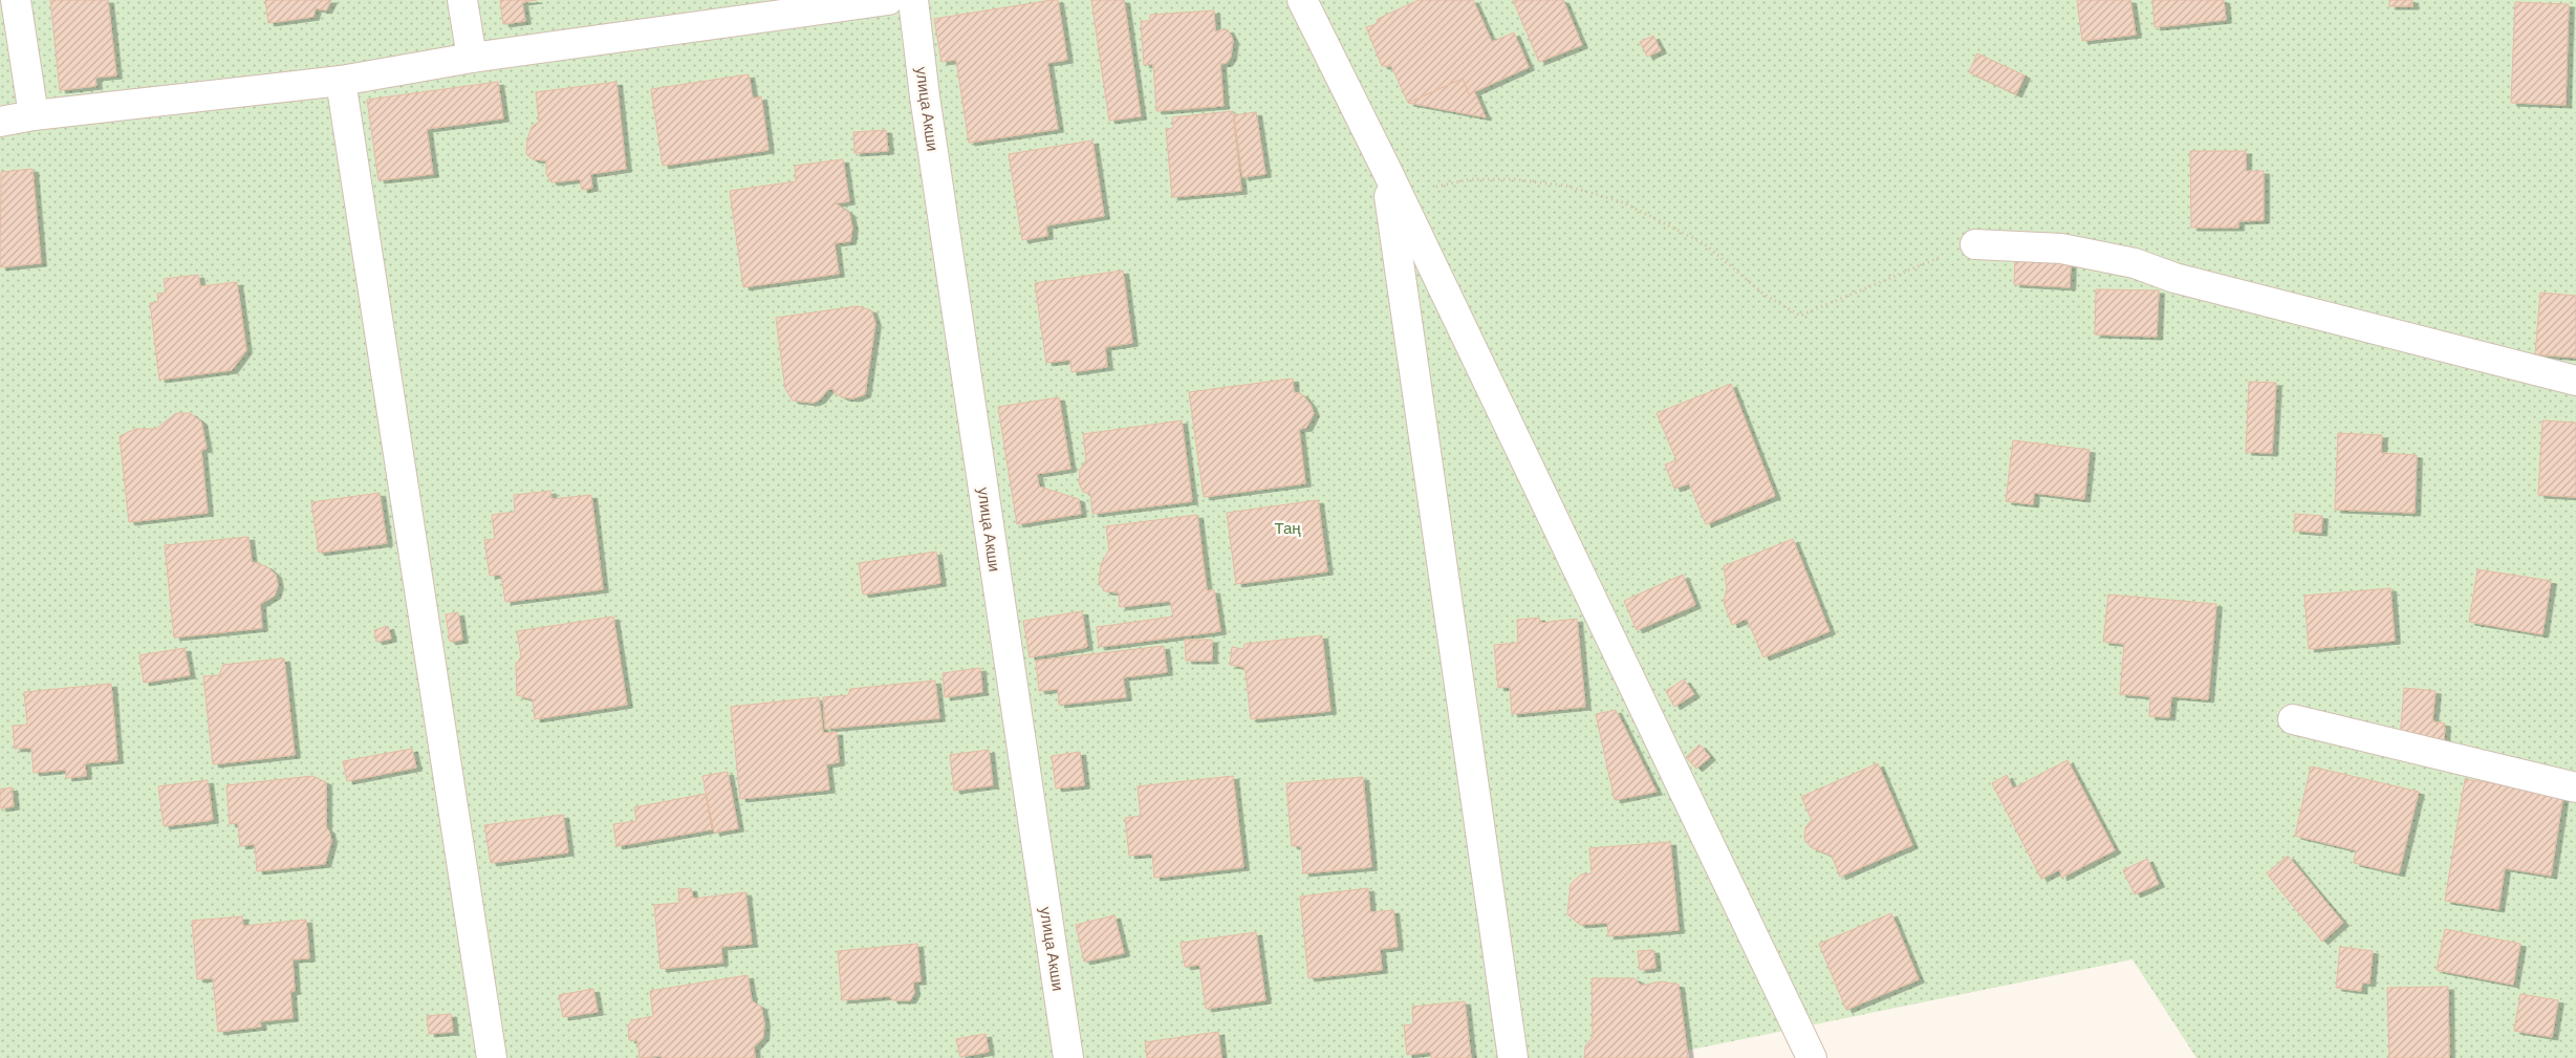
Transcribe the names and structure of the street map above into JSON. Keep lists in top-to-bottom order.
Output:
{
  "streets": {
    "street": ["улица Акши"]
  },
  "parks": ["Таң"]
}
